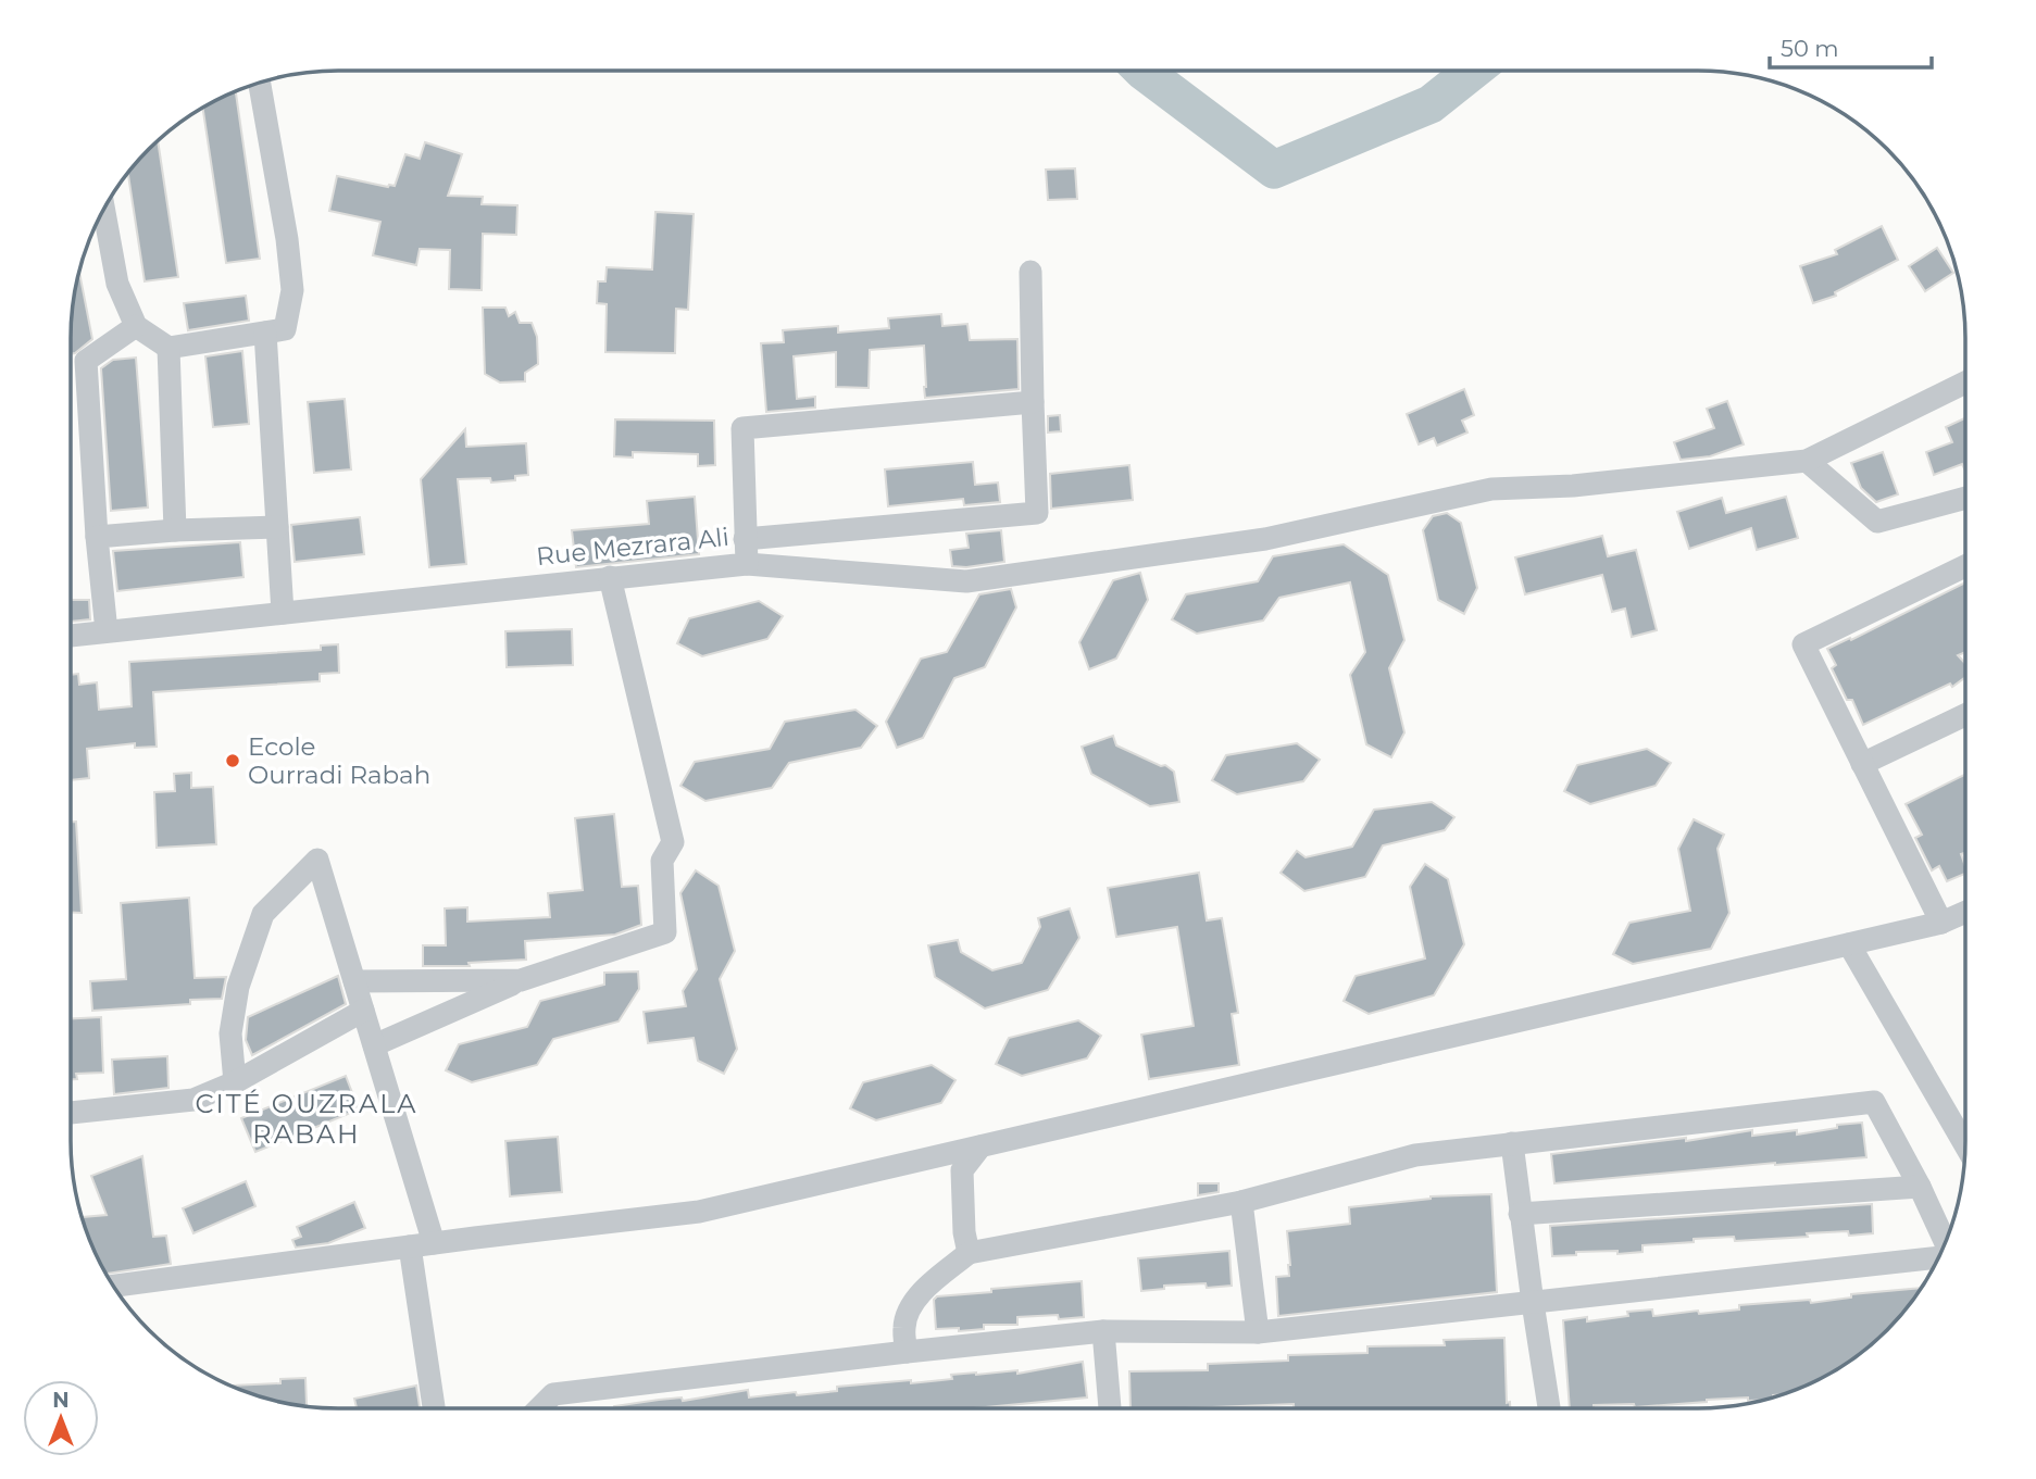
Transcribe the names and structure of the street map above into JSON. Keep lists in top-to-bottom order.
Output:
{
  "streets": {
    "street": ["Rue Mezrara Ali"]
  },
  "districts": ["CITÉ OUZRALA RABAH"],
  "places": ["Ecole Ourradi Rabah"],
  "scale_bar": "50 m",
  "north": "top"
}
